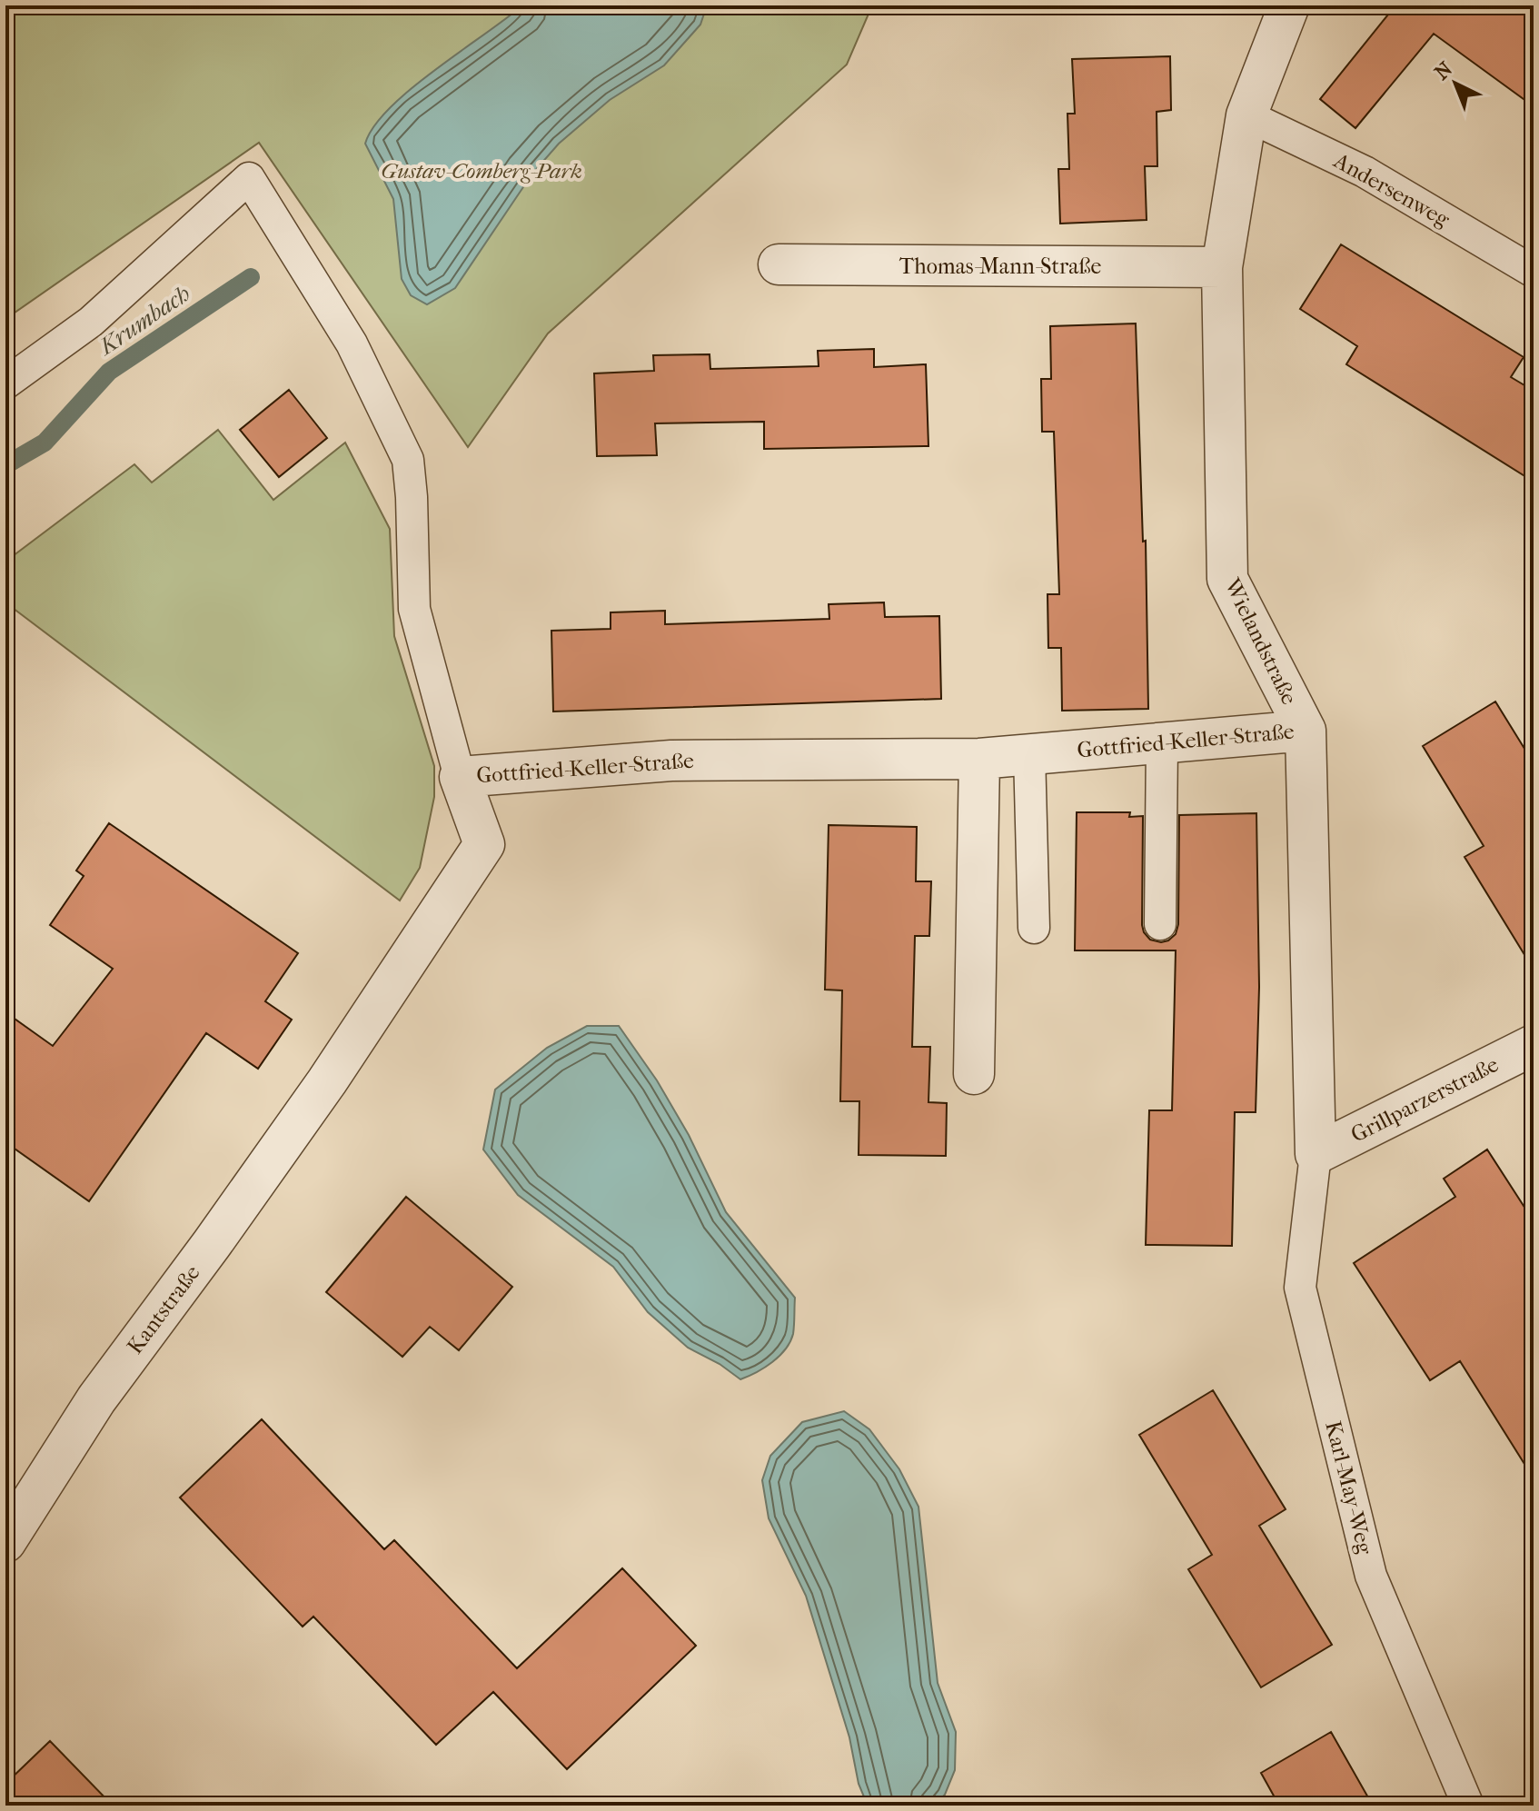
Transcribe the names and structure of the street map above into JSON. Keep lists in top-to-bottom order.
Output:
{
  "streets": {
    "street": [
      "Thomas-Mann-Straße",
      "Wielandstraße",
      "Gottfried-Keller-Straße",
      "Grillparzerstraße",
      "Kantstraße"
    ],
    "lane": ["Andersenweg", "Karl-May-Weg"]
  },
  "crossings": [
    ["Andersenweg", "Wielandstraße"],
    ["Thomas-Mann-Straße", "Wielandstraße"],
    ["Wielandstraße", "Gottfried-Keller-Straße"],
    ["Wielandstraße", "Grillparzerstraße"],
    ["Wielandstraße", "Karl-May-Weg"],
    ["Gottfried-Keller-Straße", "Kantstraße"],
    ["Grillparzerstraße", "Karl-May-Weg"]
  ],
  "water": ["Krumbach"],
  "parks": ["Gustav-Comberg-Park"],
  "north": "top left"
}
